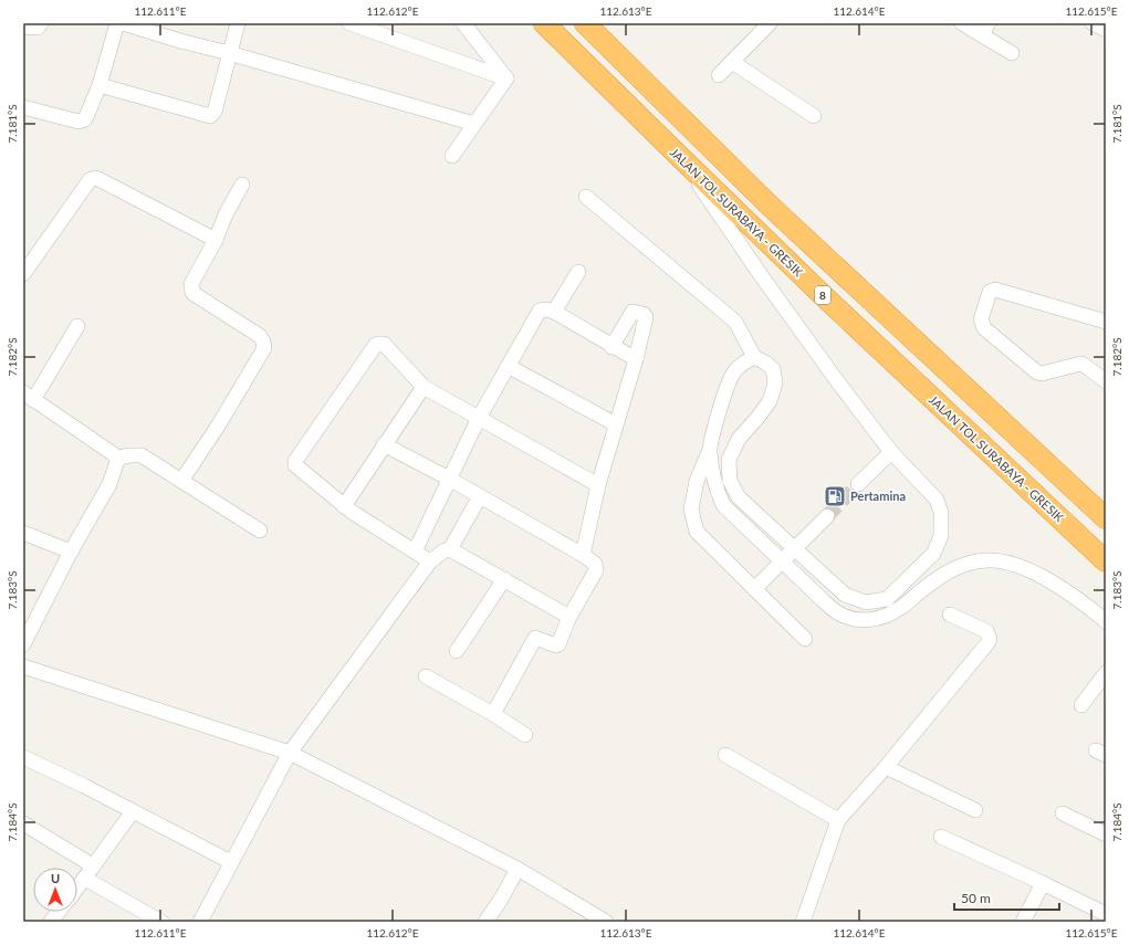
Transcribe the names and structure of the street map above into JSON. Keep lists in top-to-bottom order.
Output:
{
  "streets": {
    "highway": ["JALAN TOL SURABAYA - GRESIK", "8"]
  },
  "places": {
    "fuel station": ["Pertamina"]
  },
  "scale_bar": "50 m",
  "north": "top",
  "coordinates": [
    "112.611°E",
    "112.612°E",
    "112.613°E",
    "112.614°E",
    "112.615°E",
    "7.181°S",
    "7.182°S",
    "7.183°S",
    "7.184°S"
  ]
}
